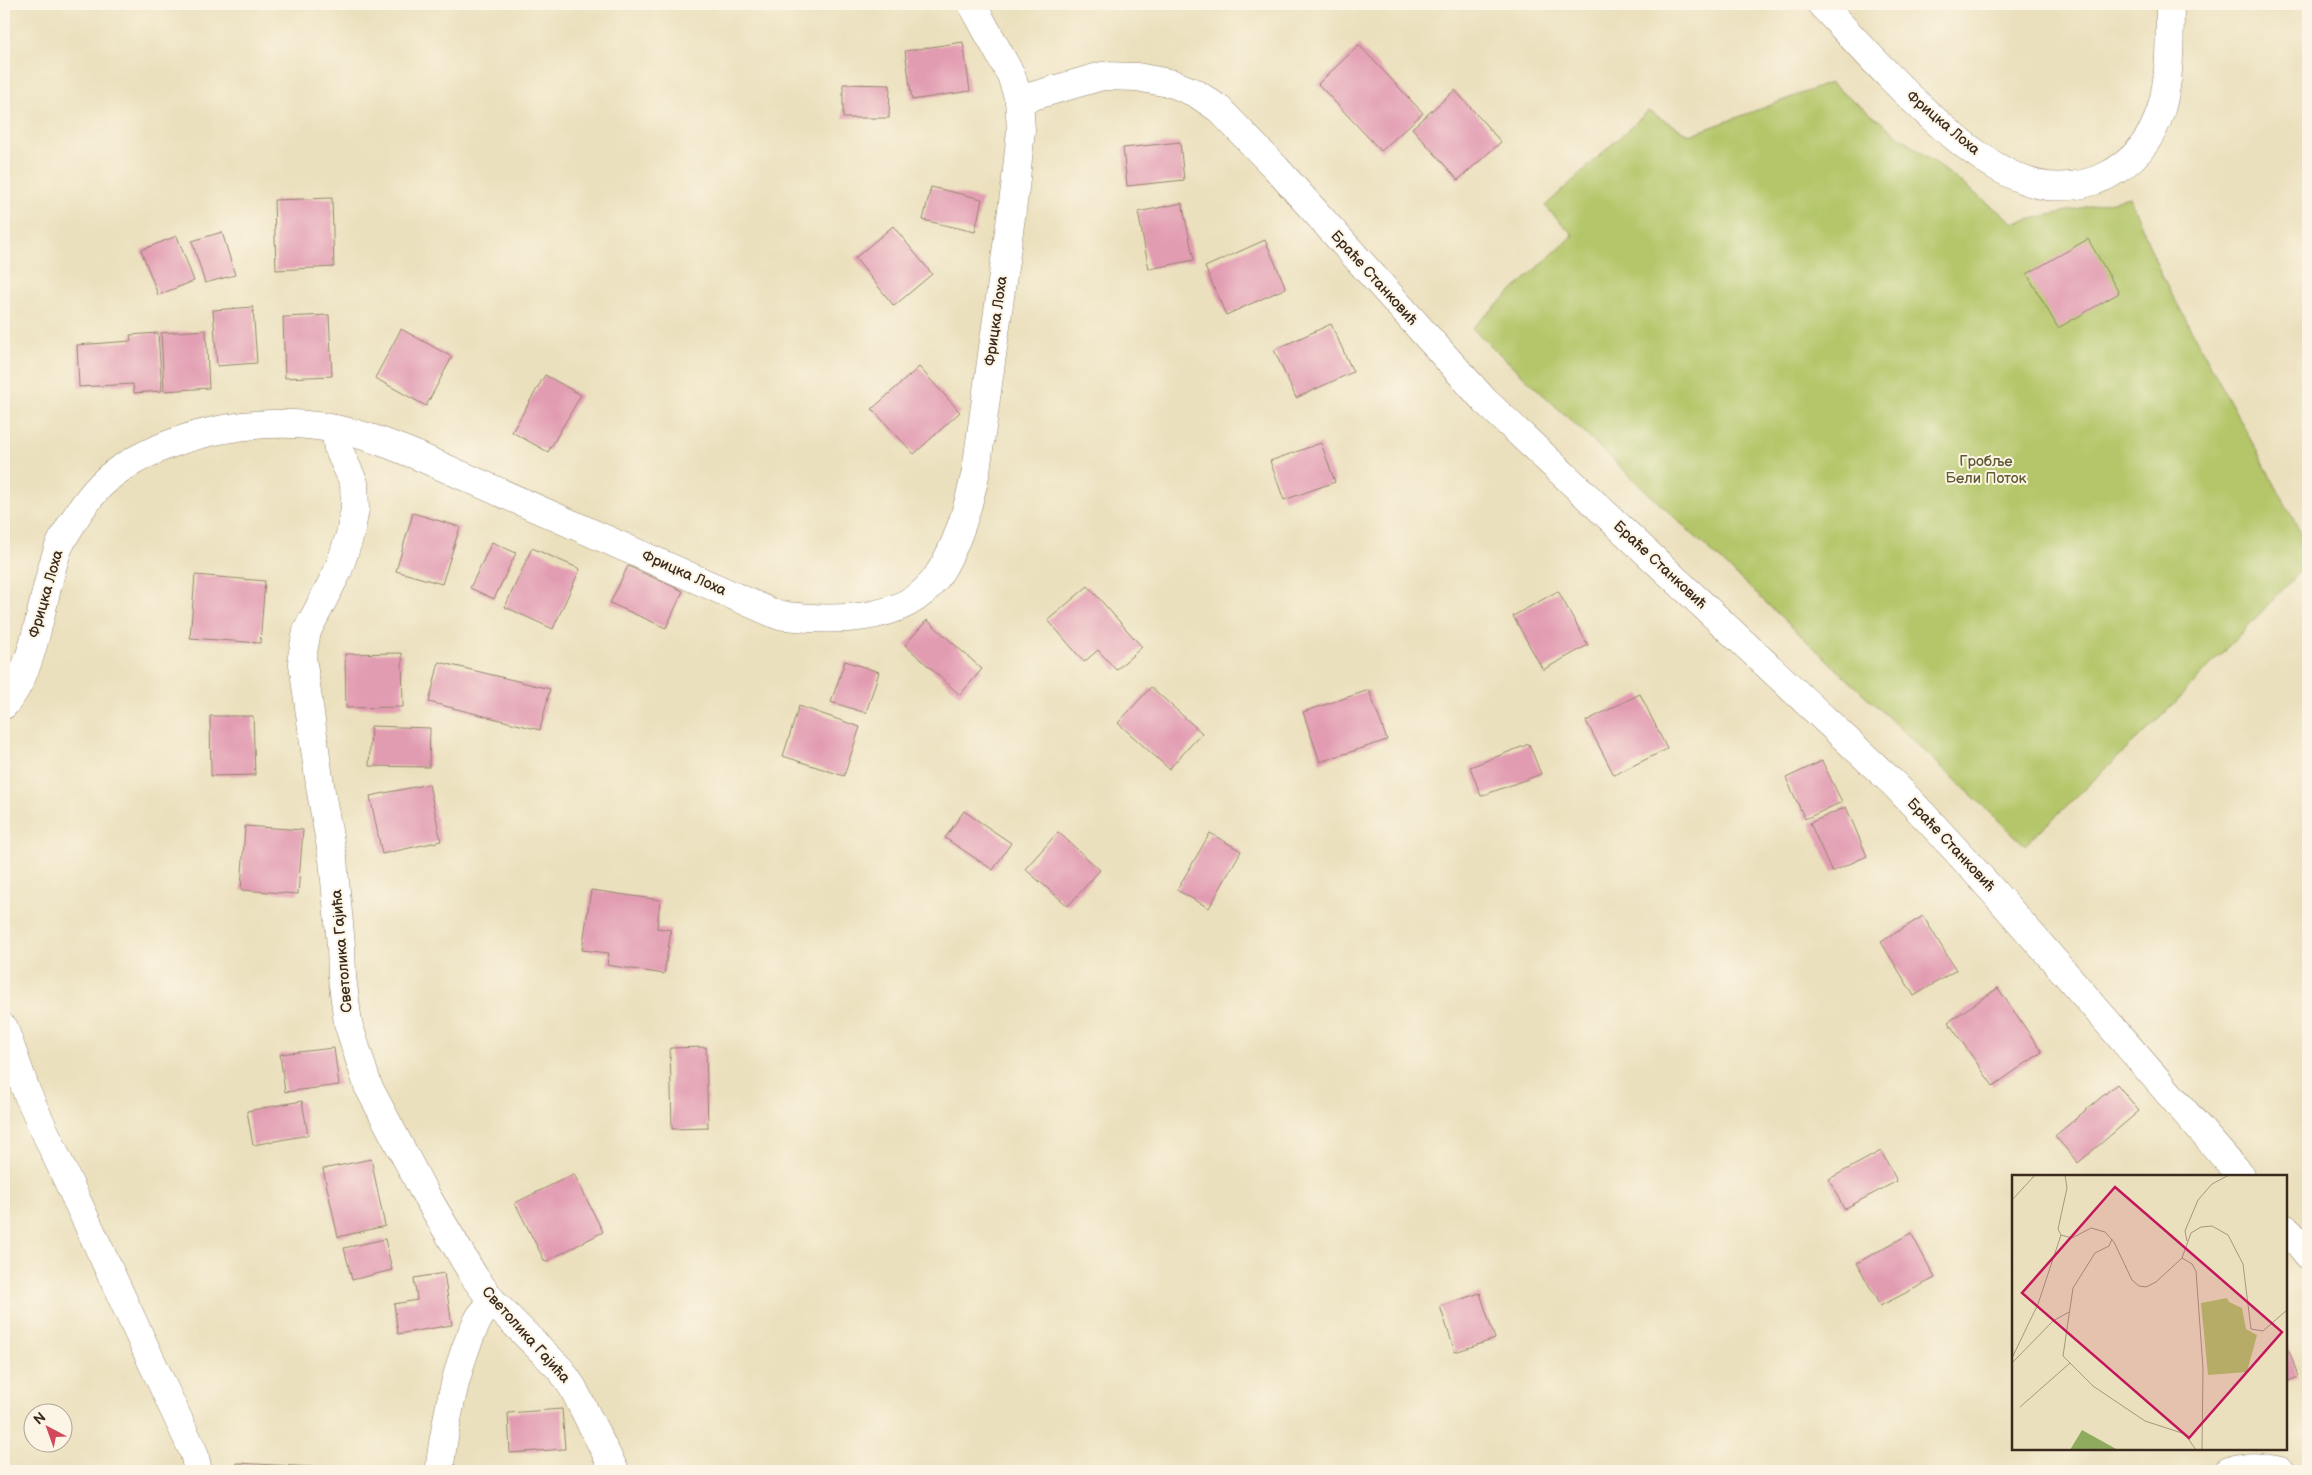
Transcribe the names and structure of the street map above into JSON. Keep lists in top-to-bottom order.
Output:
{
  "streets": {
    "street": ["Фрицка Лоха", "Браће Станковић", "Светолика Гајића"]
  },
  "crossings": [
    ["Фрицка Лоха", "Браће Станковић"],
    ["Фрицка Лоха", "Светолика Гајића"]
  ],
  "parks": ["Гробље Бели Поток"],
  "north": "top left"
}
